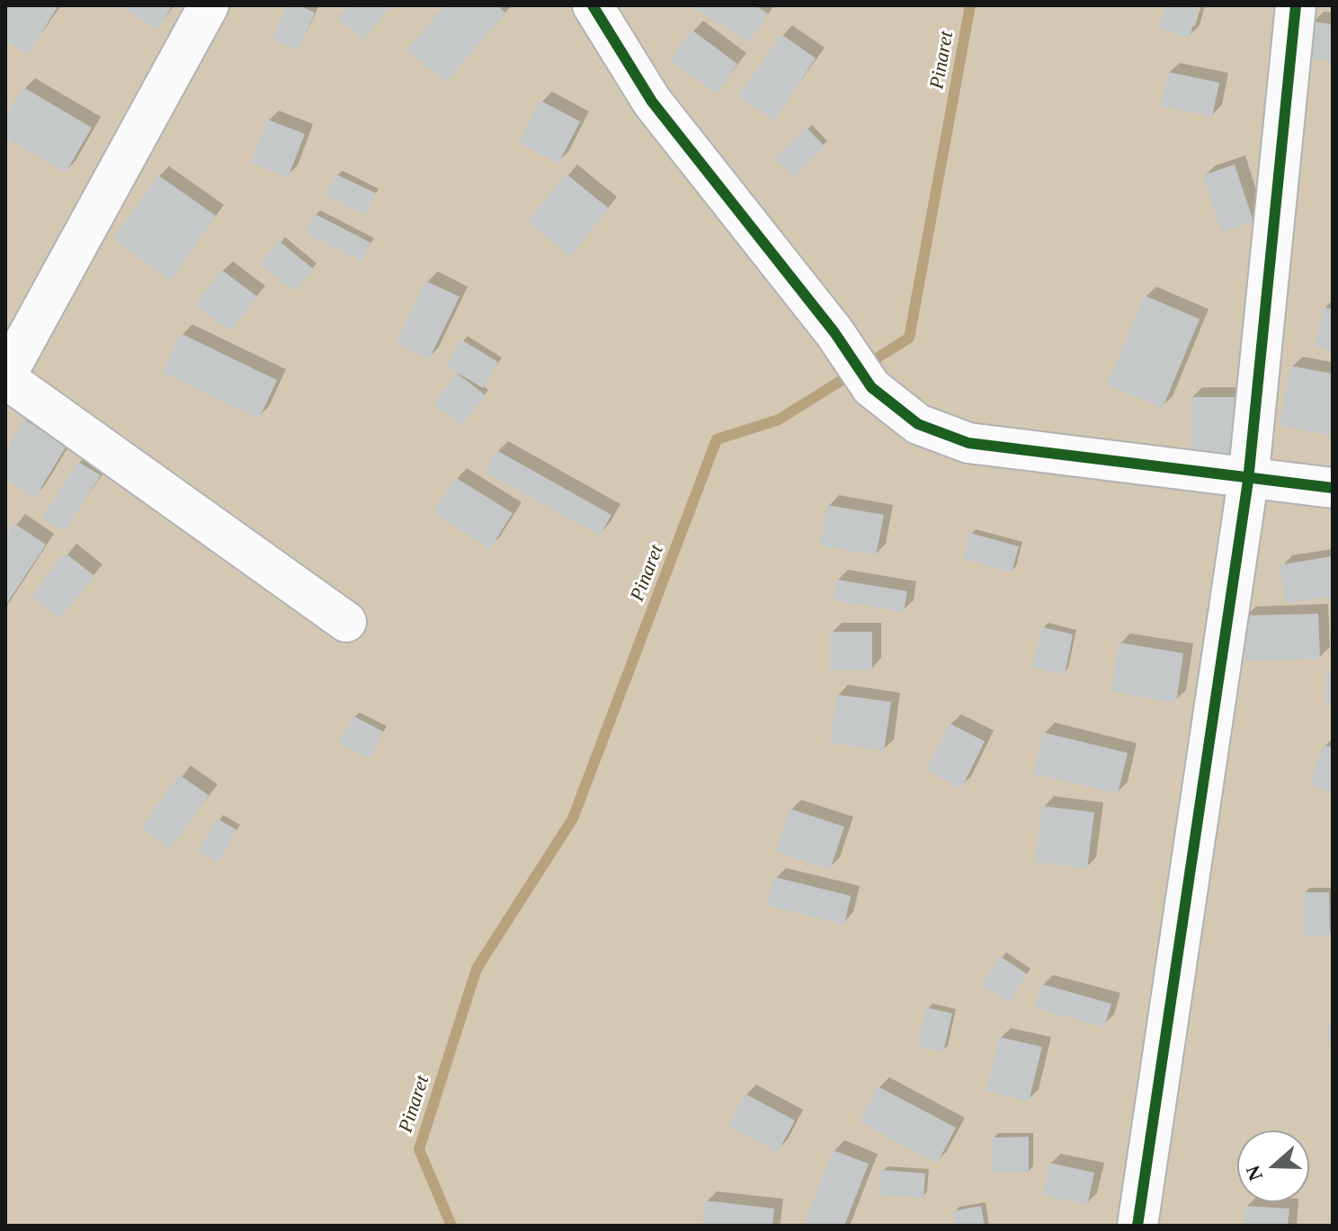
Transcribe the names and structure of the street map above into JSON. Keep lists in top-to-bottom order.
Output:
{
  "water": ["Pinaret"],
  "north": "left"
}
